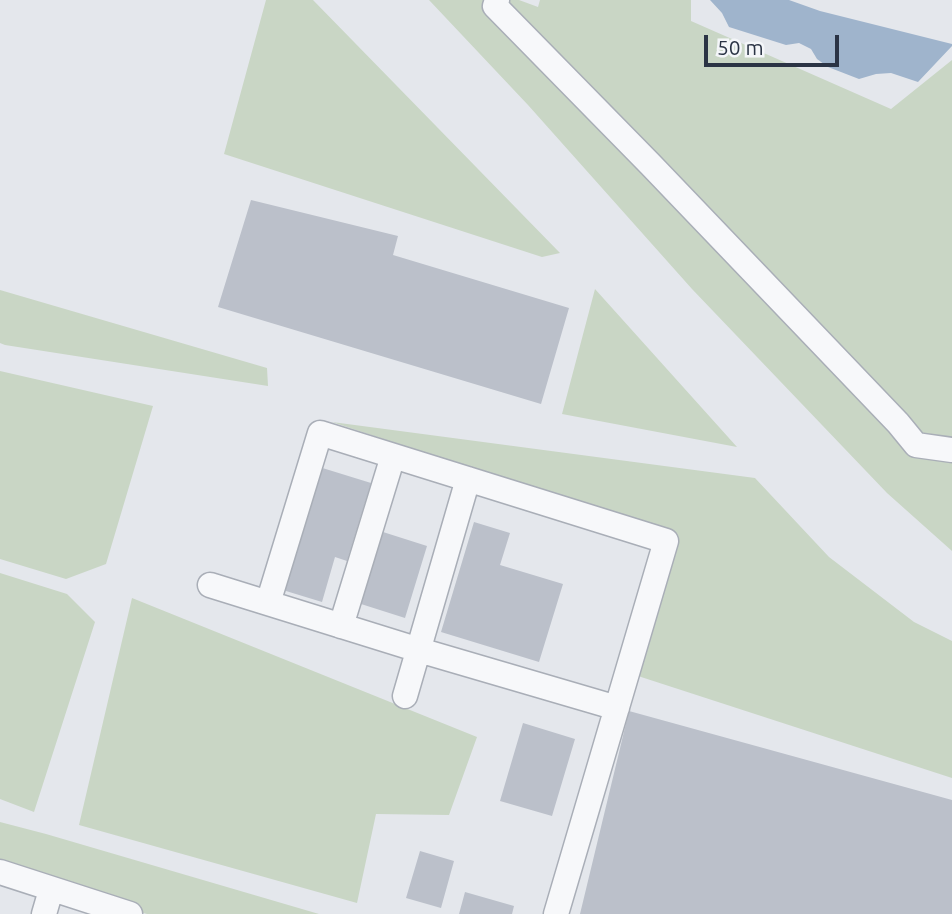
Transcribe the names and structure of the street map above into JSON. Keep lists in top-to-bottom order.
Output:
{
  "scale_bar": "50 m"
}
